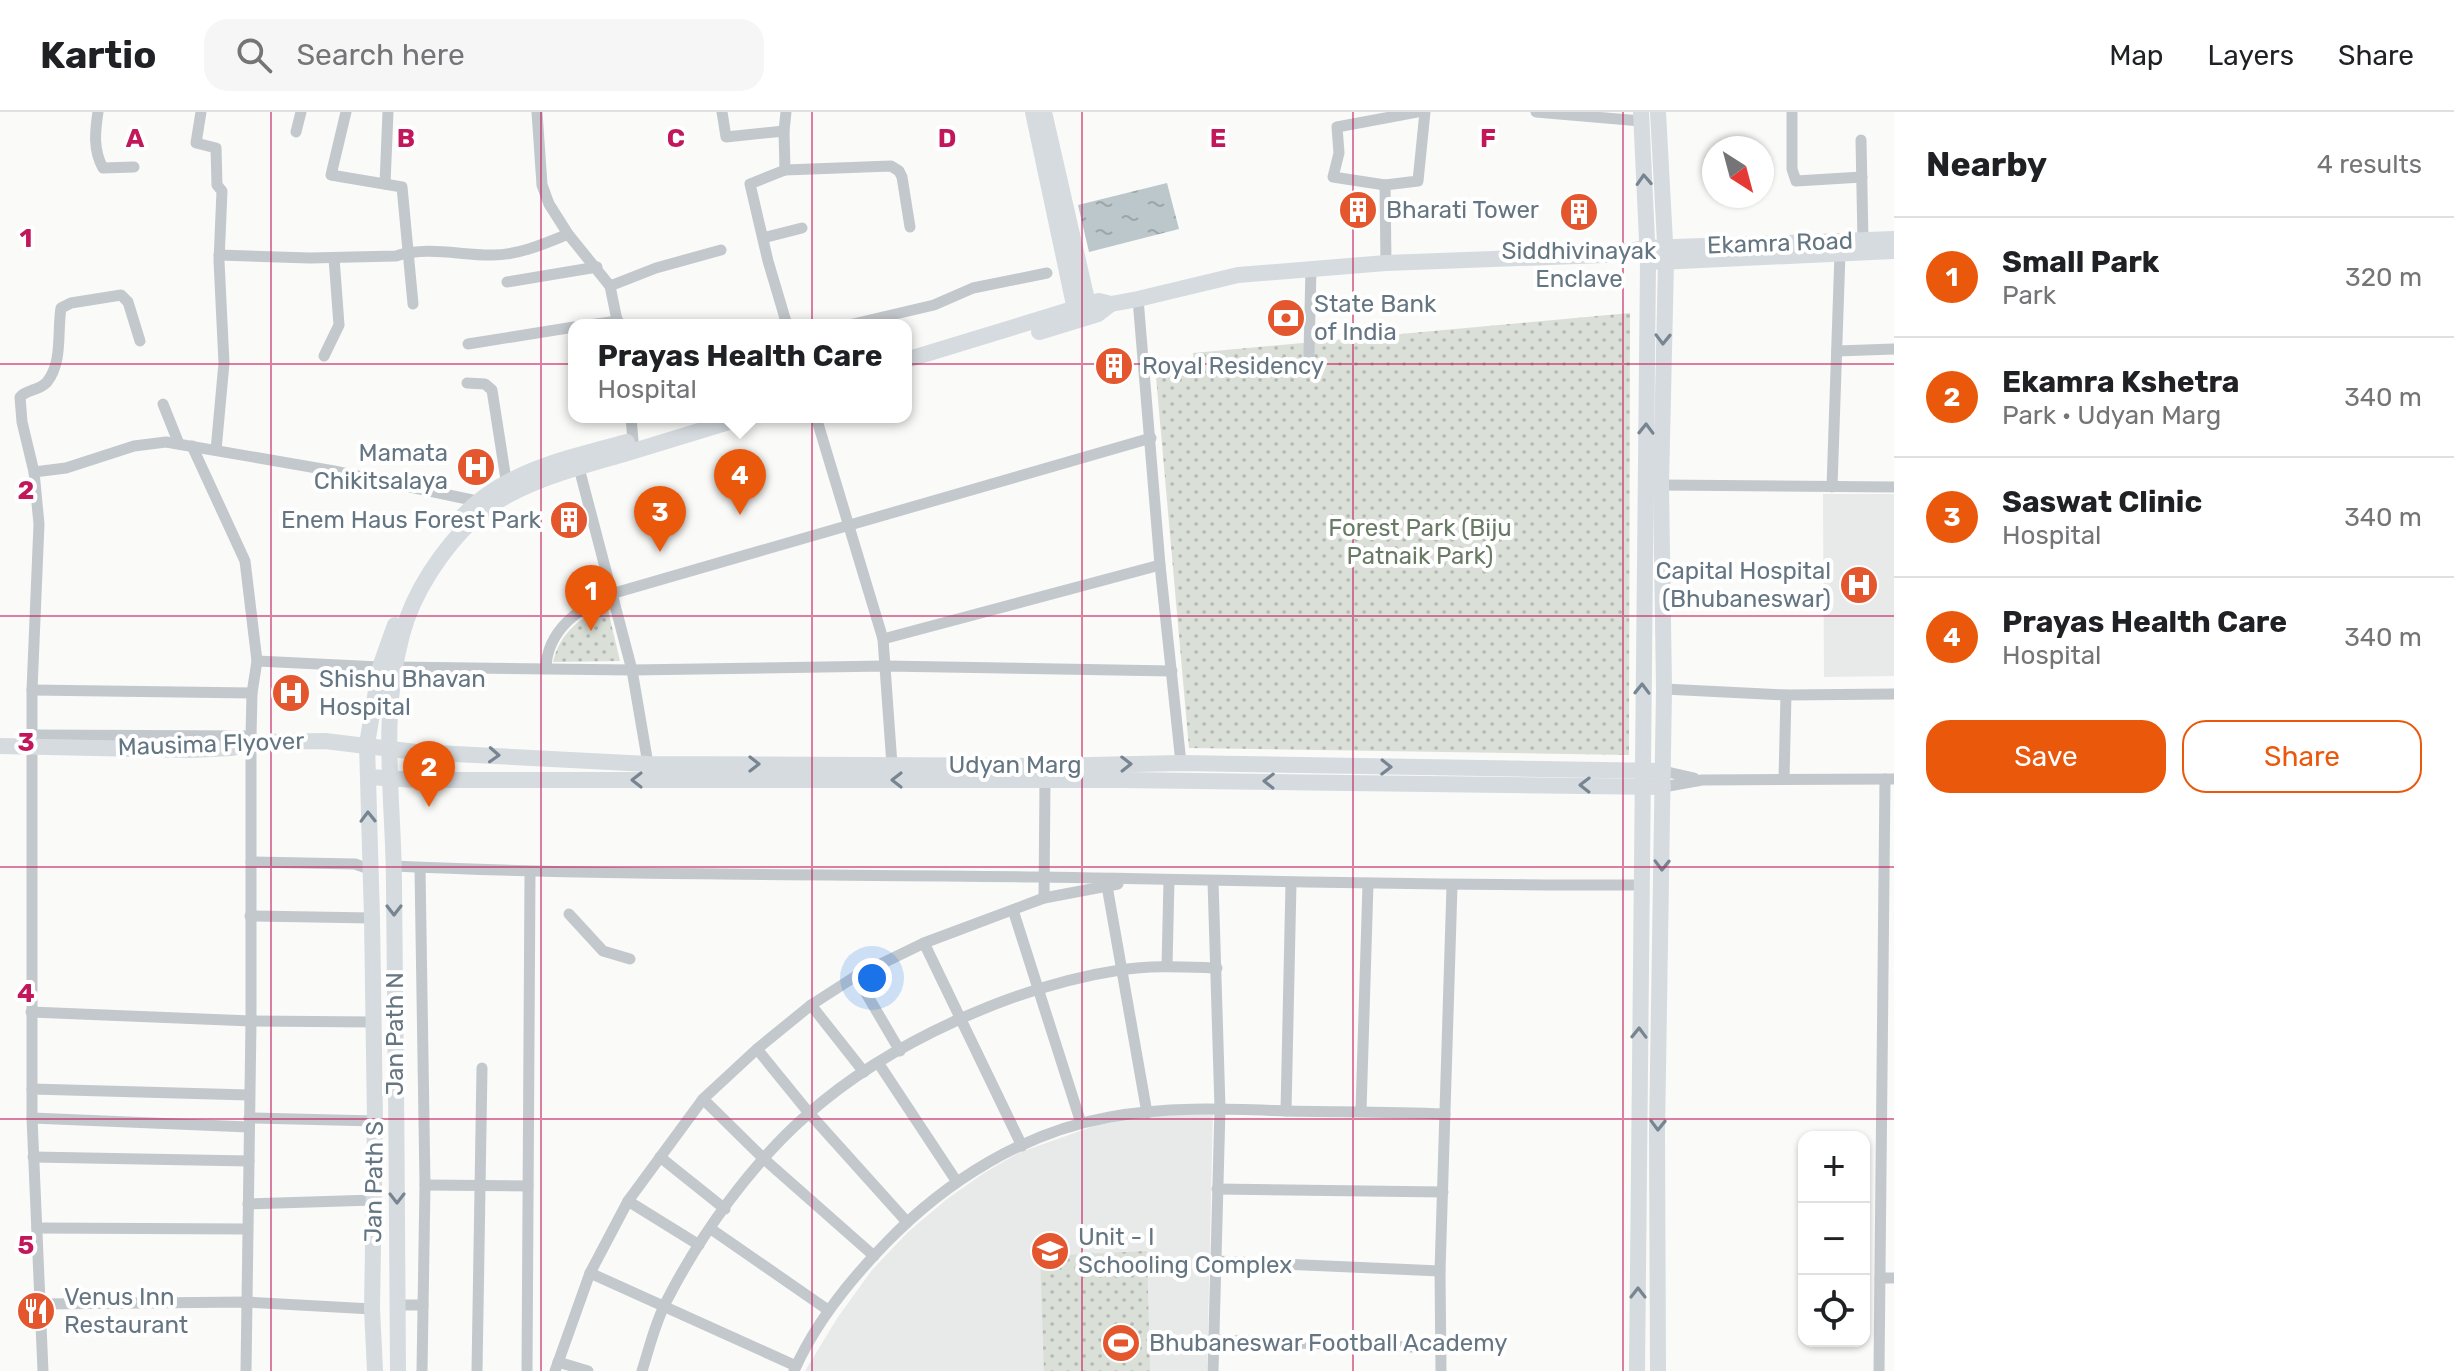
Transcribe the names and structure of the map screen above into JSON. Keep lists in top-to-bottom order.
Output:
{
  "streets": {
    "street": [
      "Ekamra Road",
      "Mausima Flyover",
      "Udyan Marg",
      "Jan Path N",
      "Jan Path S"
    ]
  },
  "crossings": [
    ["Mausima Flyover", "Udyan Marg"],
    ["Mausima Flyover", "Jan Path S"],
    ["Udyan Marg", "Jan Path N"],
    ["Udyan Marg", "Jan Path S"],
    ["Jan Path N", "Jan Path S"]
  ],
  "parks": ["Forest Park (Biju Patnaik Park)"],
  "places": {
    "building": [
      "Bharati Tower",
      "Siddhivinayak Enclave",
      "Royal Residency",
      "Enem Haus Forest Park"
    ],
    "bank": ["State Bank of India"],
    "hospital": ["Mamata Chikitsalaya", "Capital Hospital (Bhubaneswar)", "Shishu Bhavan Hospital"],
    "school or university": ["Unit - I Schooling Complex"],
    "restaurant": ["Venus Inn Restaurant"],
    "sports": ["Bhubaneswar Football Academy"]
  },
  "north": "bottom right",
  "page": {
    "header": "Kartio",
    "search": "Search here",
    "nav": ["Map", "Layers", "Share"],
    "heading": ["Nearby", "4 results"],
    "list": [
      {
        "mark": "1",
        "name": "Small Park",
        "note": "Park",
        "value": "320 m"
      },
      {
        "mark": "2",
        "name": "Ekamra Kshetra",
        "note": "Park · Udyan Marg",
        "value": "340 m"
      },
      {
        "mark": "3",
        "name": "Saswat Clinic",
        "note": "Hospital",
        "value": "340 m"
      },
      {
        "mark": "4",
        "name": "Prayas Health Care",
        "note": "Hospital",
        "value": "340 m"
      }
    ],
    "popup": ["Prayas Health Care", "Hospital"],
    "pins": [
      "4",
      "3",
      "1",
      "2"
    ],
    "buttons": ["Save", "Share"],
    "map_buttons": ["+", "−"]
  },
  "grid": {
    "columns": [
      "A",
      "B",
      "C",
      "D",
      "E",
      "F"
    ],
    "rows": [
      "1",
      "2",
      "3",
      "4",
      "5"
    ]
  }
}
